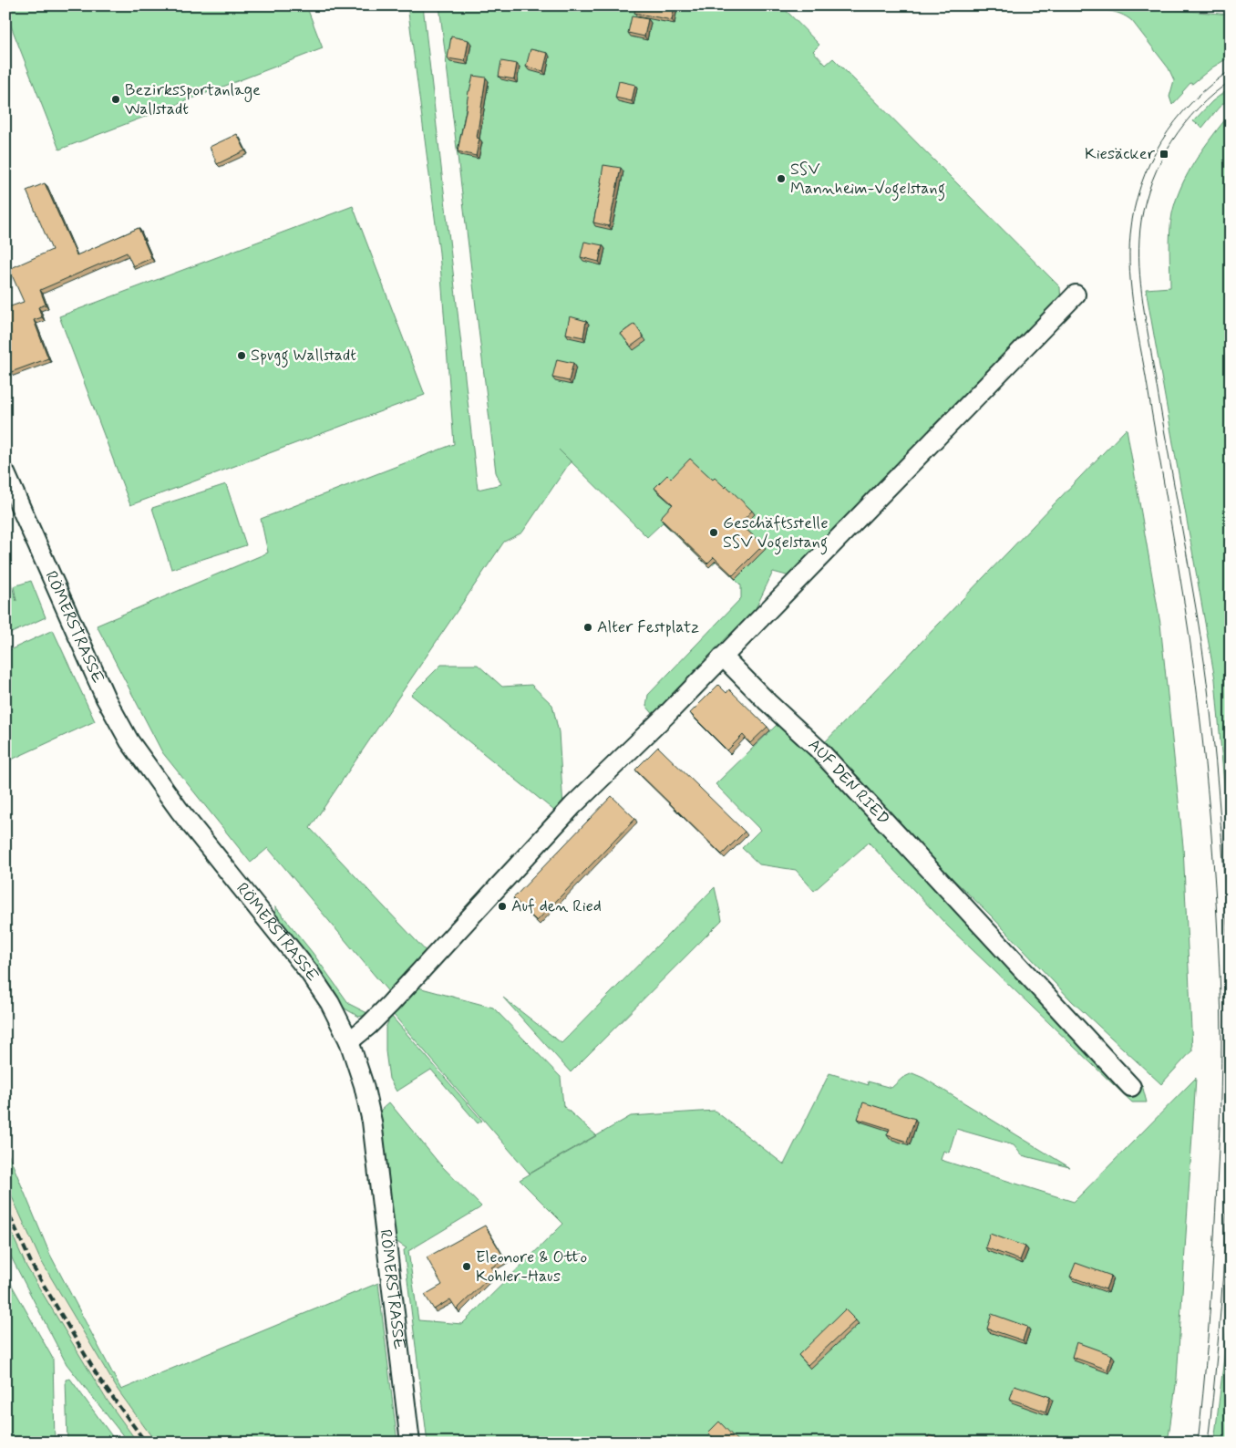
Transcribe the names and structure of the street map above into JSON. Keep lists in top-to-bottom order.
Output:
{
  "streets": {
    "street": ["RÖMERSTRASSE", "AUF DEN RIED"]
  },
  "places": {
    "other": [
      "Bezirkssportanlage Wallstadt",
      "SSV Mannheim-Vogelstang",
      "Spvgg Wallstadt",
      "Geschäftsstelle SSV Vogelstang",
      "Alter Festplatz",
      "Auf den Ried",
      "Eleonore & Otto Kohler-Haus"
    ],
    "transit": ["Kiesäcker"]
  }
}
